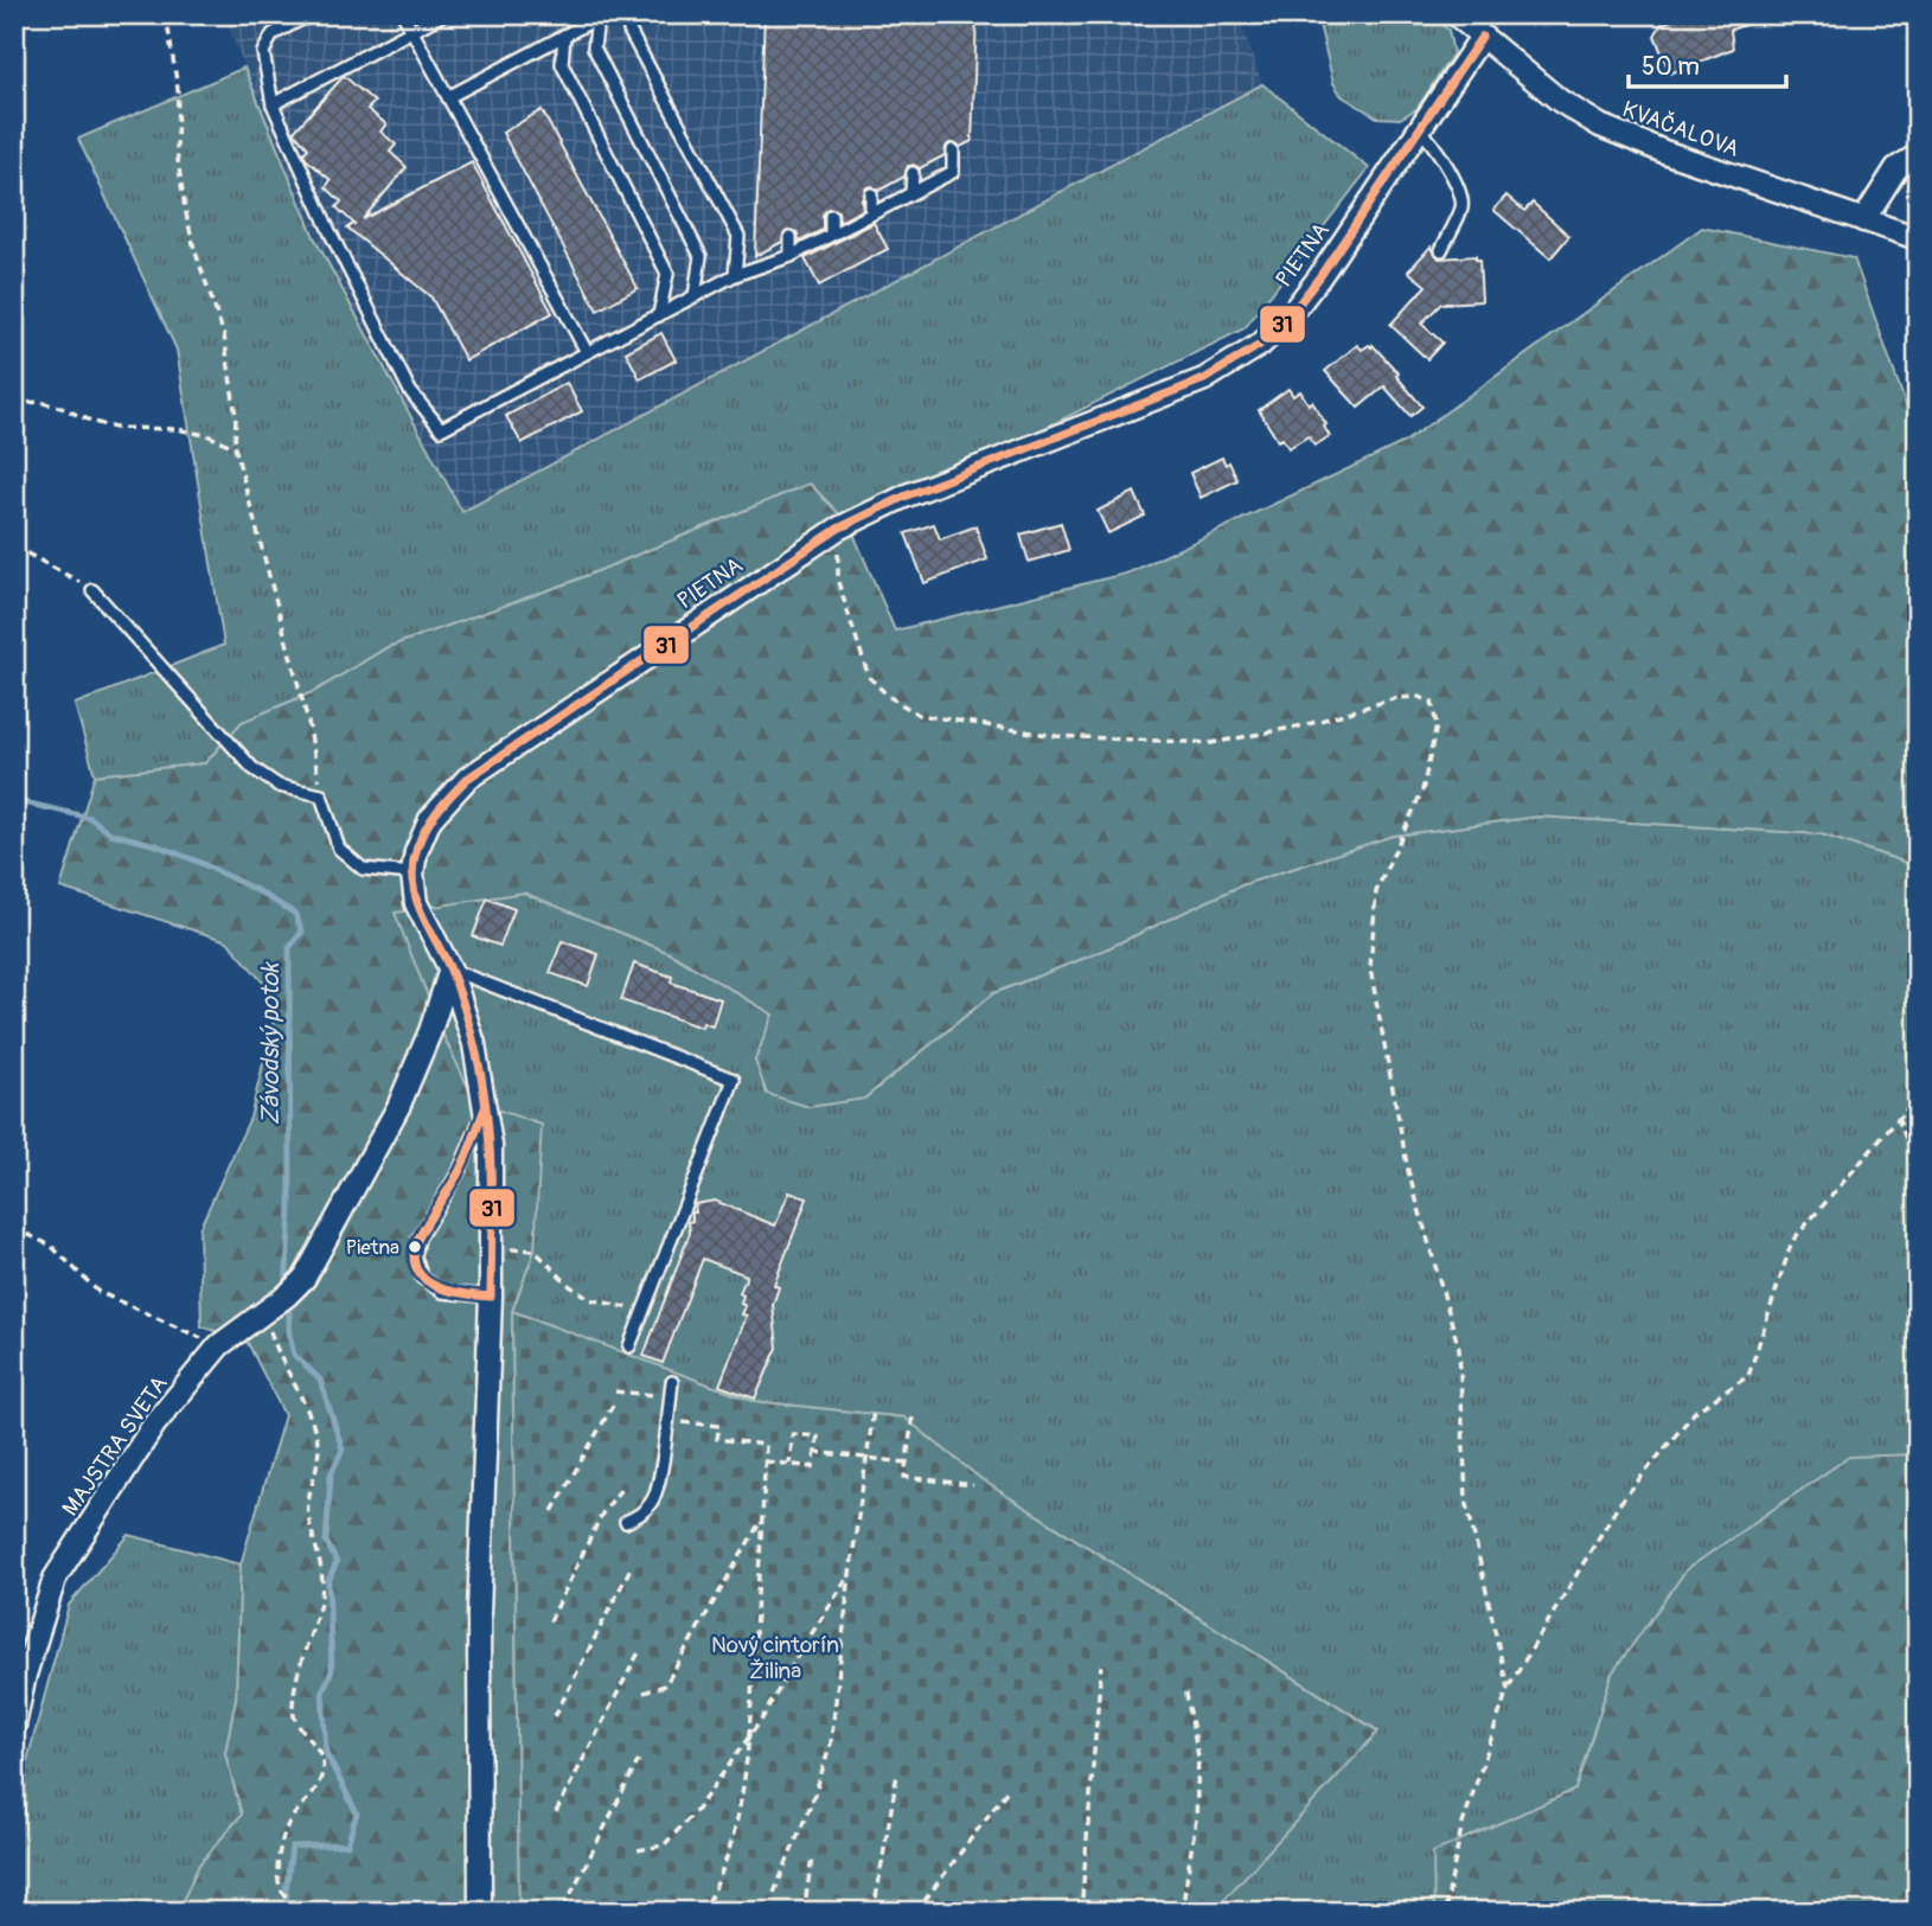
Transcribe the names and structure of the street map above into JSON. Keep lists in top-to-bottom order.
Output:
{
  "streets": {
    "street": ["KVAČALOVA", "PIETNA", "MAJSTRA SVETA"]
  },
  "crossings": [
    ["KVAČALOVA", "PIETNA"],
    ["PIETNA", "MAJSTRA SVETA"]
  ],
  "water": ["Závodský potok"],
  "parks": ["Nový cintorín Žilina"],
  "places": ["Pietna"],
  "lines": ["transit line 31"],
  "scale_bar": "50 m"
}
